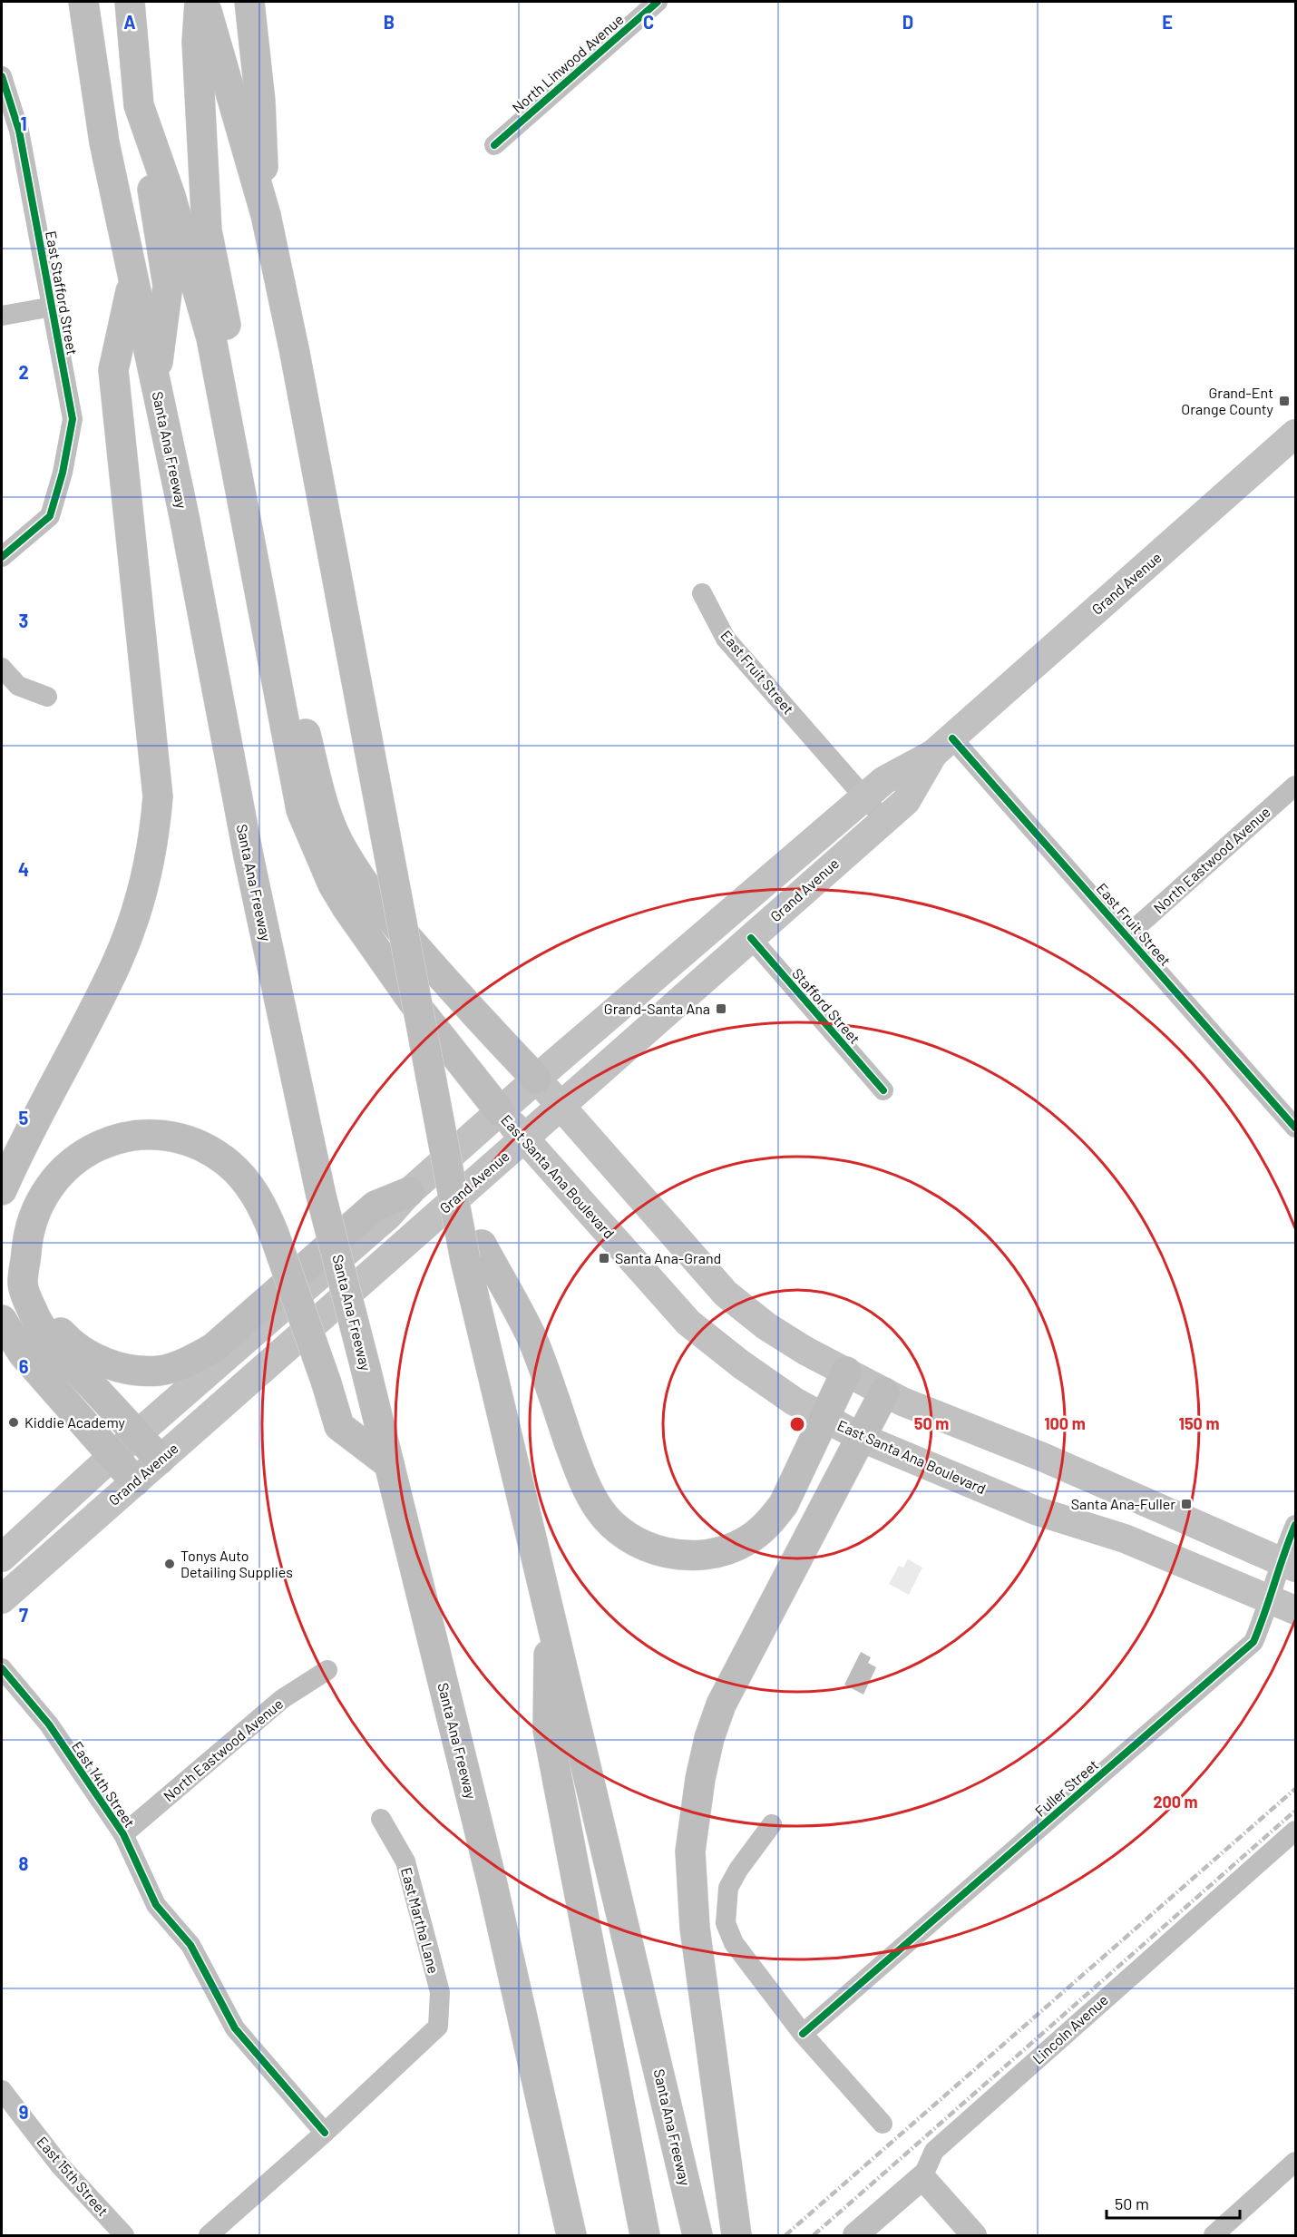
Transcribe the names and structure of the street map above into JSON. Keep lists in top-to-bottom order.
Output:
{
  "streets": {
    "highway": ["Santa Ana Freeway"],
    "main road": ["Grand Avenue", "East Santa Ana Boulevard"],
    "street": [
      "North Linwood Avenue",
      "East Stafford Street",
      "East Fruit Street",
      "North Eastwood Avenue",
      "Stafford Street",
      "East 14th Street",
      "Fuller Street",
      "East Martha Lane",
      "Lincoln Avenue",
      "East 15th Street"
    ]
  },
  "crossings": [
    ["Grand Avenue", "East Fruit Street"],
    ["Grand Avenue", "Stafford Street"],
    ["Grand Avenue", "East Santa Ana Boulevard"],
    ["East Fruit Street", "North Eastwood Avenue"],
    ["North Eastwood Avenue", "East 14th Street"],
    ["East Santa Ana Boulevard", "Fuller Street"],
    ["East 14th Street", "East Martha Lane"]
  ],
  "places": {
    "transit": [
      "Grand-Ent Orange County",
      "Grand-Santa Ana",
      "Santa Ana-Grand",
      "Santa Ana-Fuller"
    ],
    "other": ["Kiddie Academy", "Tonys Auto Detailing Supplies"]
  },
  "scale_bar": "50 m",
  "grid": {
    "columns": [
      "A",
      "B",
      "C",
      "D",
      "E"
    ],
    "rows": [
      "1",
      "2",
      "3",
      "4",
      "5",
      "6",
      "7",
      "8",
      "9"
    ]
  },
  "rings": [
    "50 m",
    "100 m",
    "150 m",
    "200 m"
  ]
}
